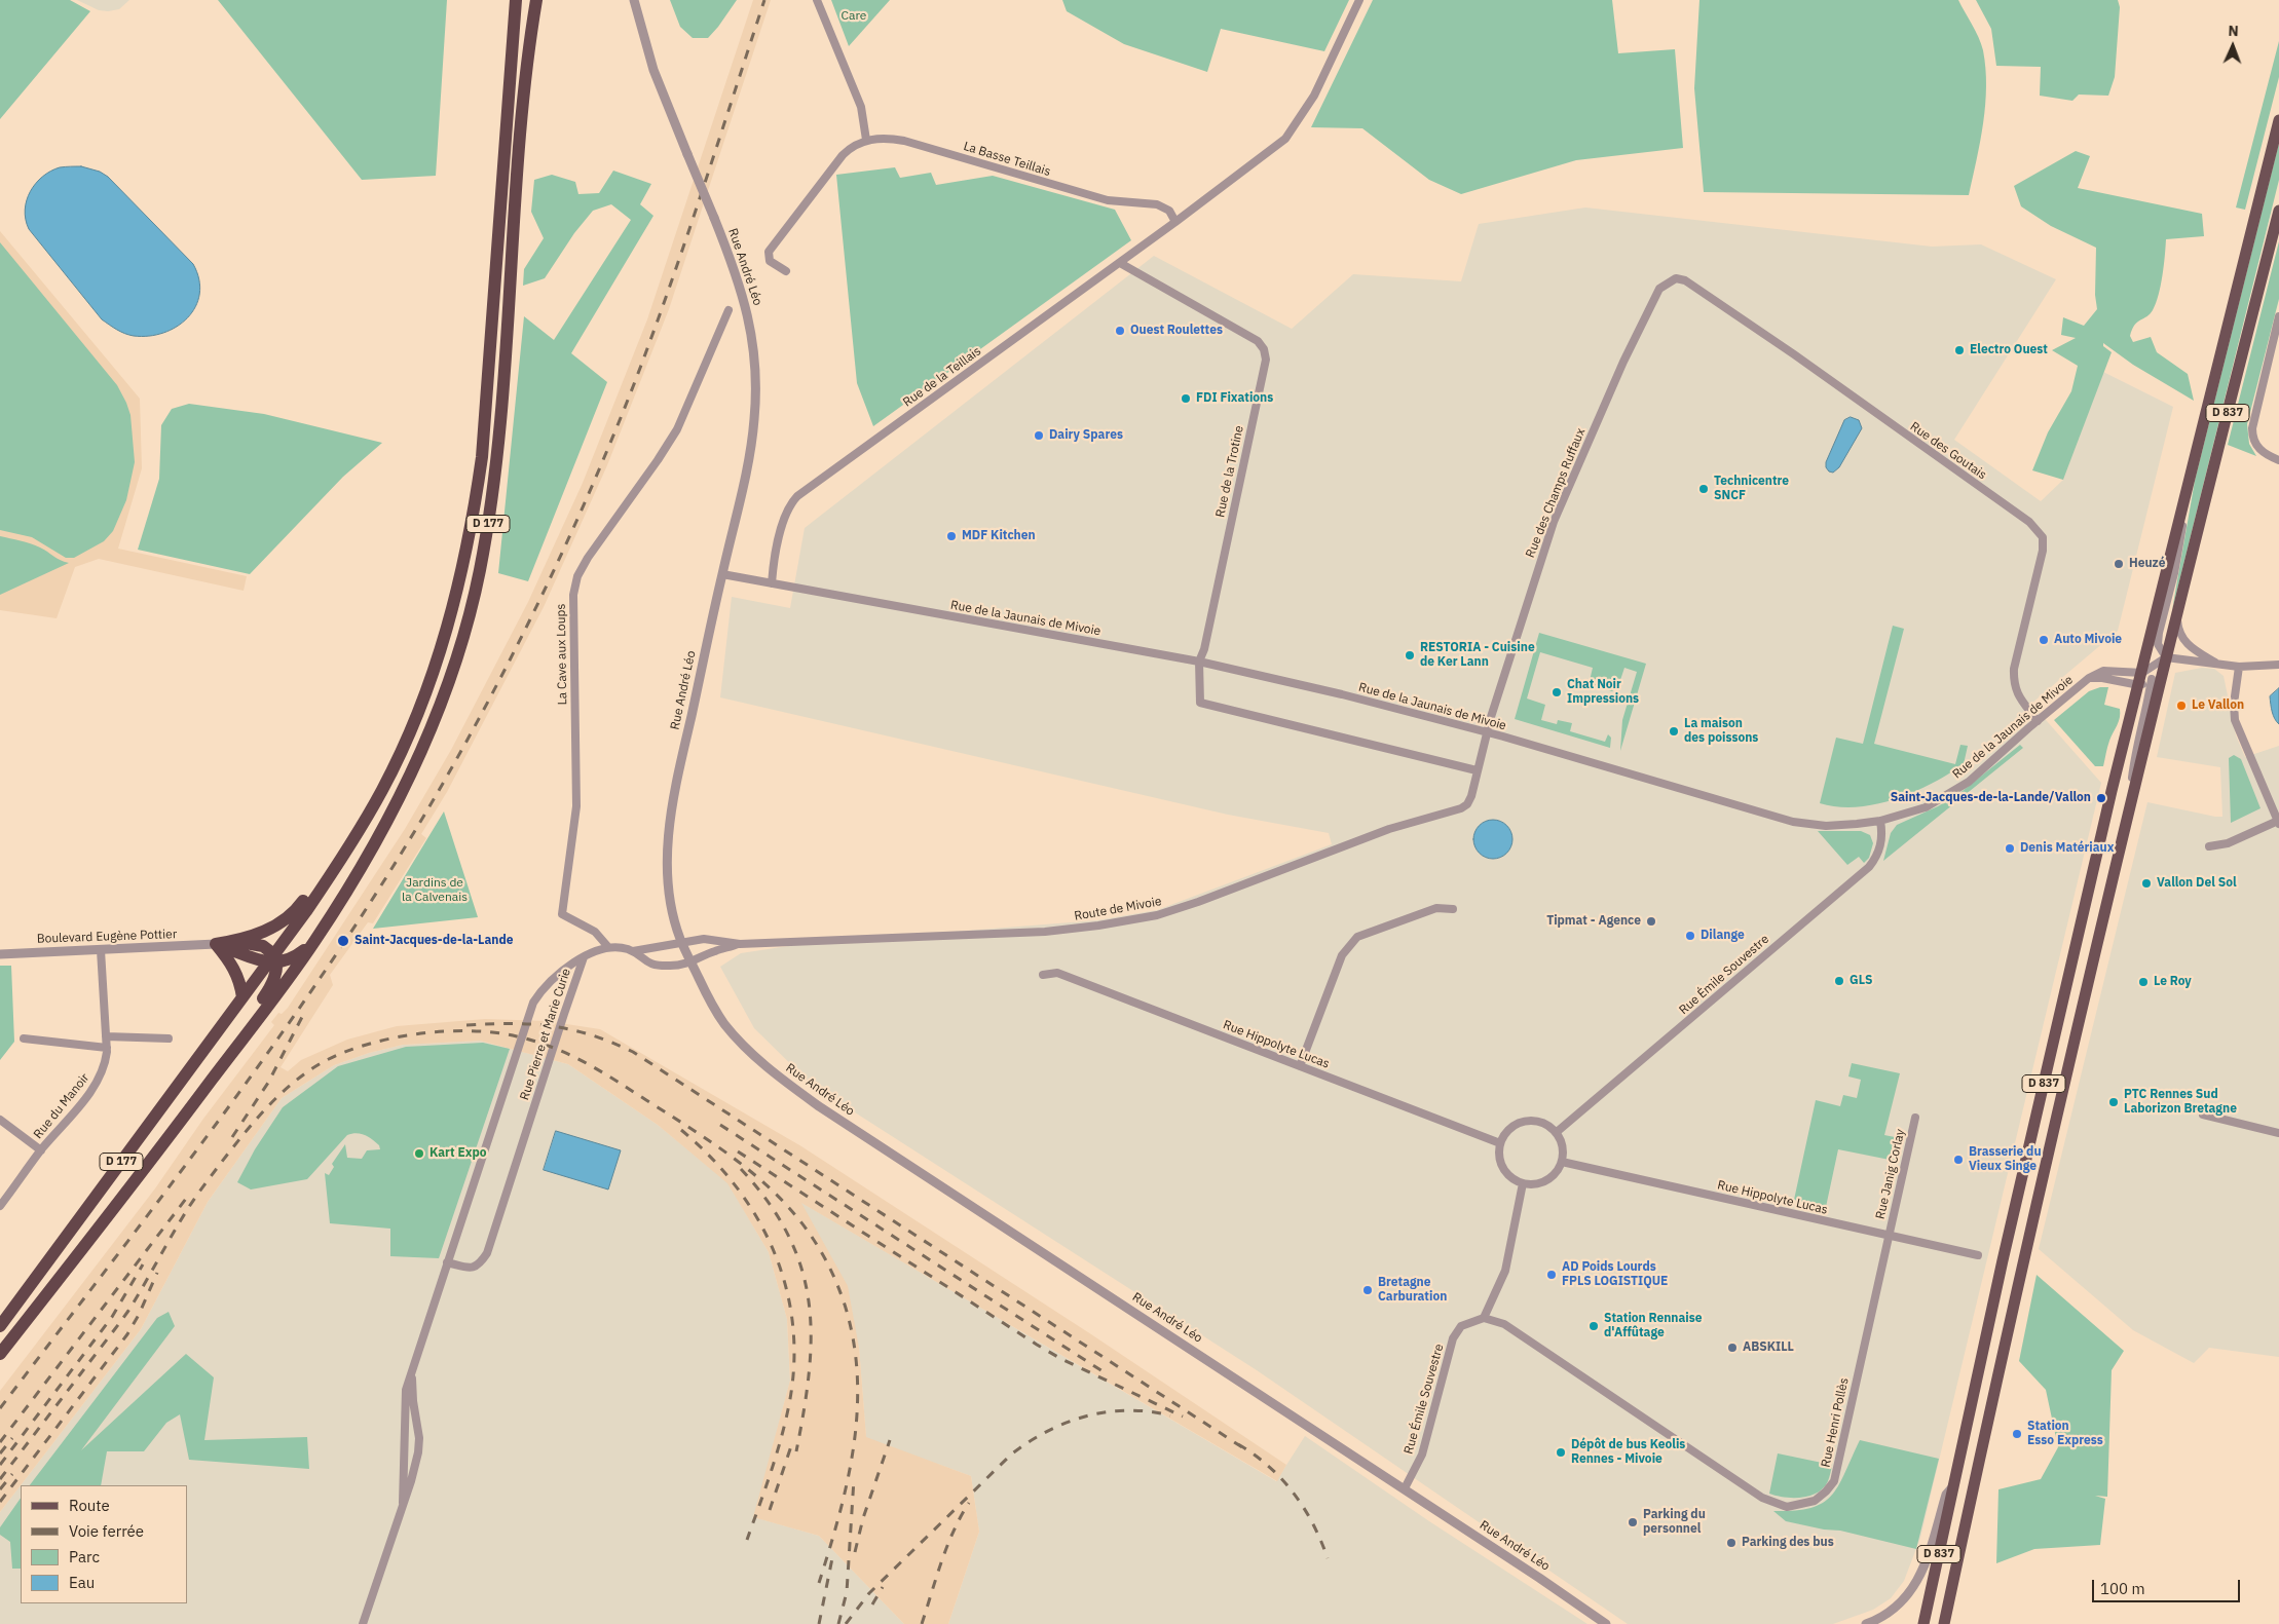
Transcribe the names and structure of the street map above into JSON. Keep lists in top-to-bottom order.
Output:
{
  "streets": {
    "highway": ["D 177"],
    "main road": ["D 837"],
    "street": [
      "La Basse Teillais",
      "Rue André Léo",
      "Rue de la Teillais",
      "Rue des Goutais",
      "Rue de la Trotine",
      "Rue des Champs Ruffaux",
      "Rue de la Jaunais de Mivoie",
      "La Cave aux Loups",
      "Route de Mivoie",
      "Boulevard Eugène Pottier",
      "Rue Émile Souvestre",
      "Rue Pierre et Marie Curie",
      "Rue Hippolyte Lucas",
      "Rue du Manoir",
      "Rue Janig Corlay",
      "Rue Henri Pollès"
    ]
  },
  "crossings": [
    ["La Basse Teillais", "Rue de la Teillais"],
    ["Rue André Léo", "Rue de la Jaunais de Mivoie"],
    ["Rue André Léo", "Route de Mivoie"],
    ["Rue André Léo", "Rue Émile Souvestre"],
    ["Rue de la Teillais", "Rue de la Trotine"],
    ["Rue de la Teillais", "Rue de la Jaunais de Mivoie"],
    ["D 837", "Rue de la Jaunais de Mivoie"],
    ["Rue des Goutais", "Rue des Champs Ruffaux"],
    ["Rue des Goutais", "Rue de la Jaunais de Mivoie"],
    ["Rue de la Trotine", "Rue de la Jaunais de Mivoie"],
    ["Rue de la Trotine", "Route de Mivoie"],
    ["Rue des Champs Ruffaux", "Rue de la Jaunais de Mivoie"],
    ["Rue des Champs Ruffaux", "Route de Mivoie"],
    ["Rue de la Jaunais de Mivoie", "Route de Mivoie"],
    ["Rue de la Jaunais de Mivoie", "Rue Émile Souvestre"],
    ["Boulevard Eugène Pottier", "Rue du Manoir"],
    ["Rue Émile Souvestre", "Rue Hippolyte Lucas"],
    ["Rue Émile Souvestre", "Rue Henri Pollès"],
    ["Rue Hippolyte Lucas", "Rue Janig Corlay"],
    ["Rue Hippolyte Lucas", "Rue Henri Pollès"],
    ["Rue Janig Corlay", "Rue Henri Pollès"]
  ],
  "parks": ["Care", "Jardins de la Calvenais"],
  "places": [
    "Ouest Roulettes",
    "Electro Ouest",
    "FDI Fixations",
    "Dairy Spares",
    "Technicentre SNCF",
    "MDF Kitchen",
    "Heuzé",
    "Auto Mivoie",
    "RESTORIA - Cuisine de Ker Lann",
    "Chat Noir Impressions",
    "Le Vallon",
    "La maison des poissons",
    "Saint-Jacques-de-la-Lande/Vallon",
    "Denis Matériaux",
    "Vallon Del Sol",
    "Tipmat - Agence",
    "Dilange",
    "Saint-Jacques-de-la-Lande",
    "GLS",
    "Le Roy",
    "PTC Rennes Sud Laborizon Bretagne",
    "Kart Expo",
    "Brasserie du Vieux Singe",
    "AD Poids Lourds FPLS LOGISTIQUE",
    "Bretagne Carburation",
    "Station Rennaise d'Affûtage",
    "ABSKILL",
    "Station Esso Express",
    "Dépôt de bus Keolis Rennes - Mivoie",
    "Parking du personnel",
    "Parking des bus"
  ],
  "legend": [
    "Route",
    "Voie ferrée",
    "Parc",
    "Eau"
  ],
  "scale_bar": "100 m",
  "north": "top"
}
